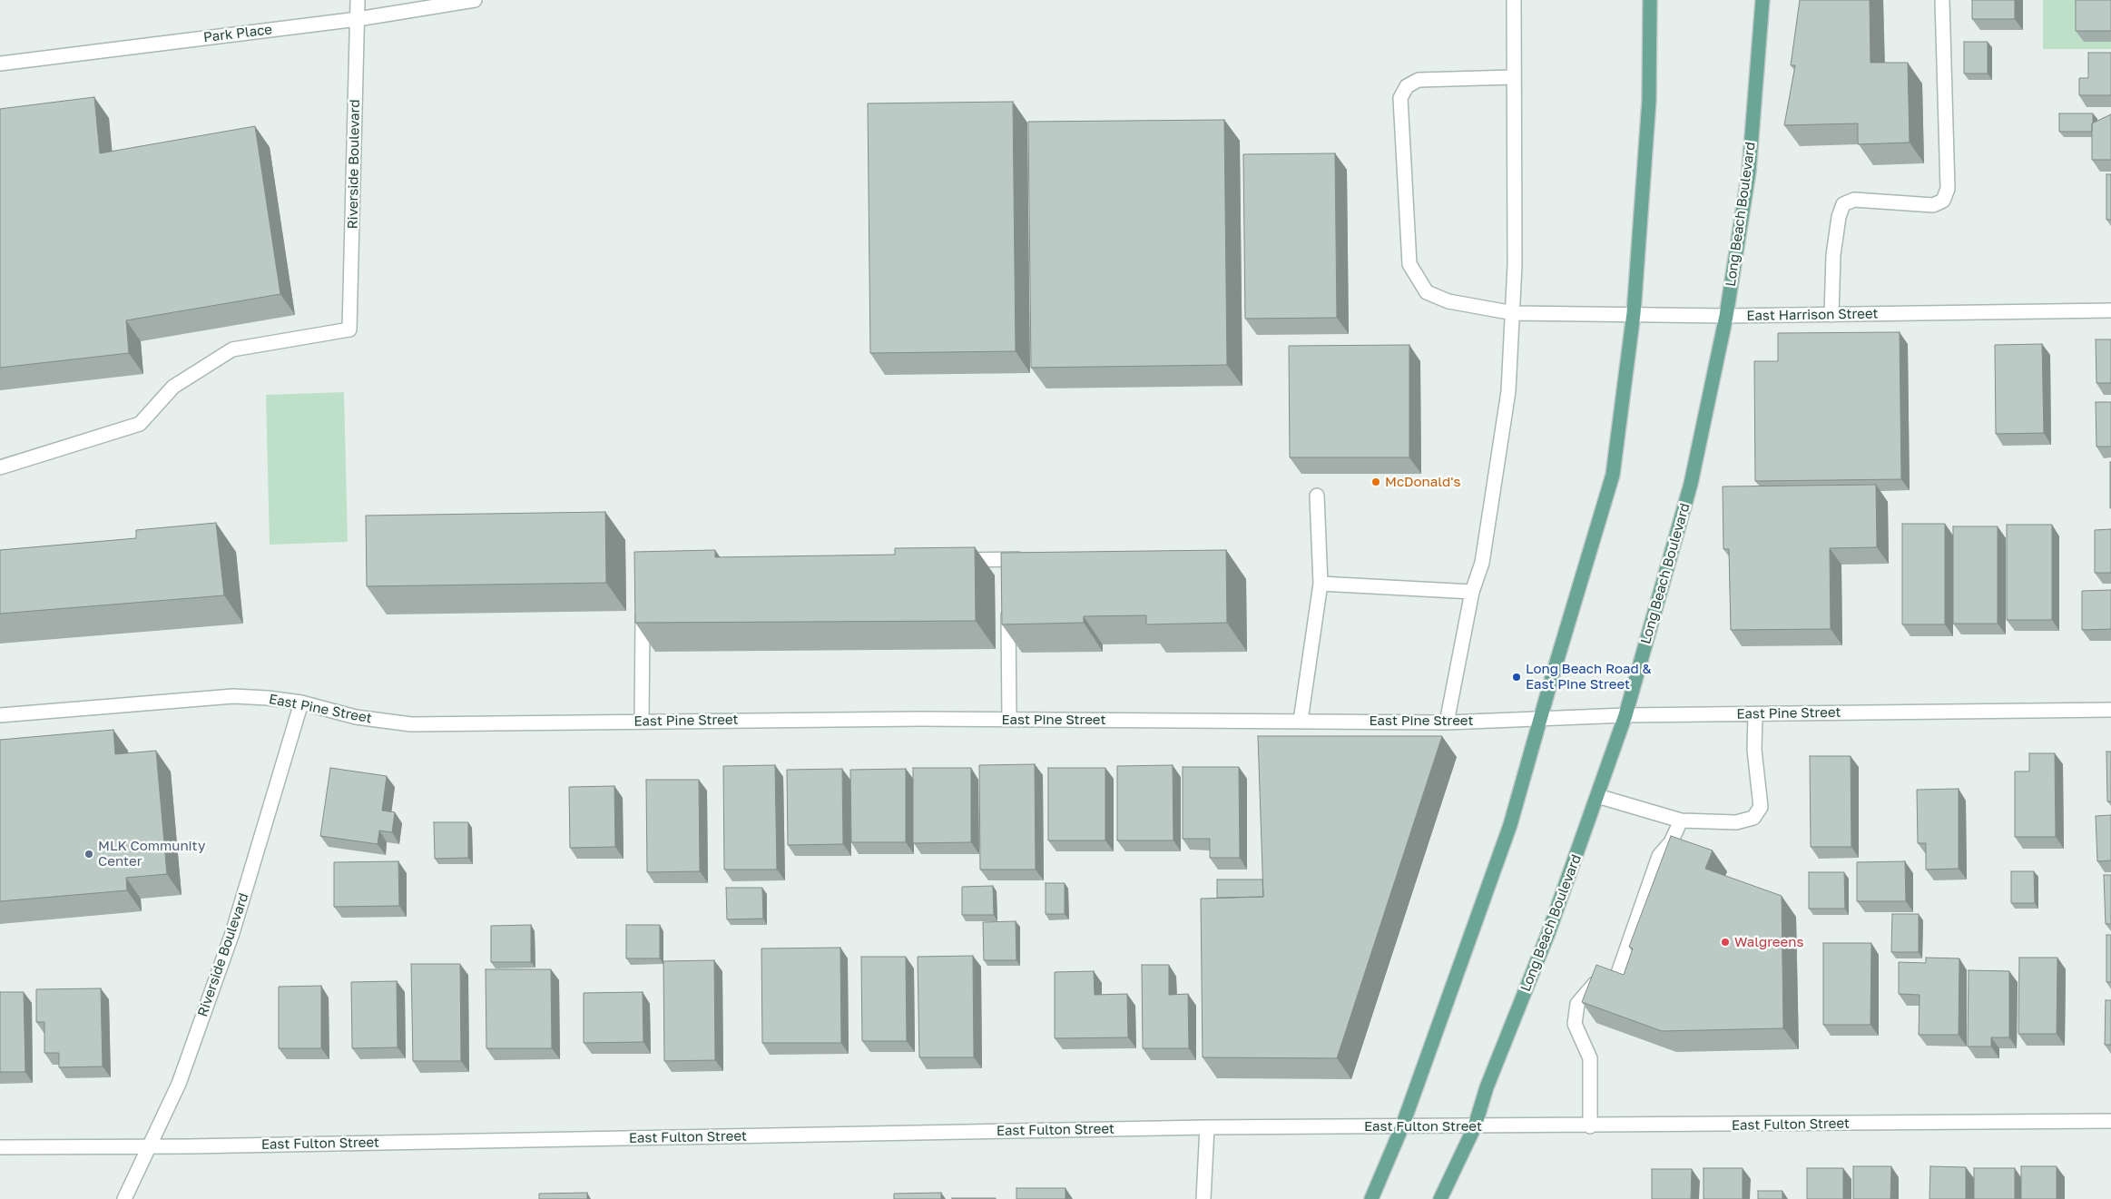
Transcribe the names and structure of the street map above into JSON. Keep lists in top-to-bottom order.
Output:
{
  "streets": {
    "main road": ["Long Beach Boulevard"],
    "street": [
      "Park Place",
      "Riverside Boulevard",
      "East Harrison Street",
      "East Pine Street",
      "East Fulton Street"
    ]
  },
  "crossings": [
    ["Park Place", "Riverside Boulevard"],
    ["Riverside Boulevard", "East Pine Street"],
    ["Riverside Boulevard", "East Fulton Street"],
    ["Long Beach Boulevard", "East Harrison Street"],
    ["Long Beach Boulevard", "East Pine Street"],
    ["Long Beach Boulevard", "East Fulton Street"]
  ],
  "places": [
    "McDonald's",
    "Long Beach Road & East Pine Street",
    "MLK Community Center",
    "Walgreens"
  ]
}
